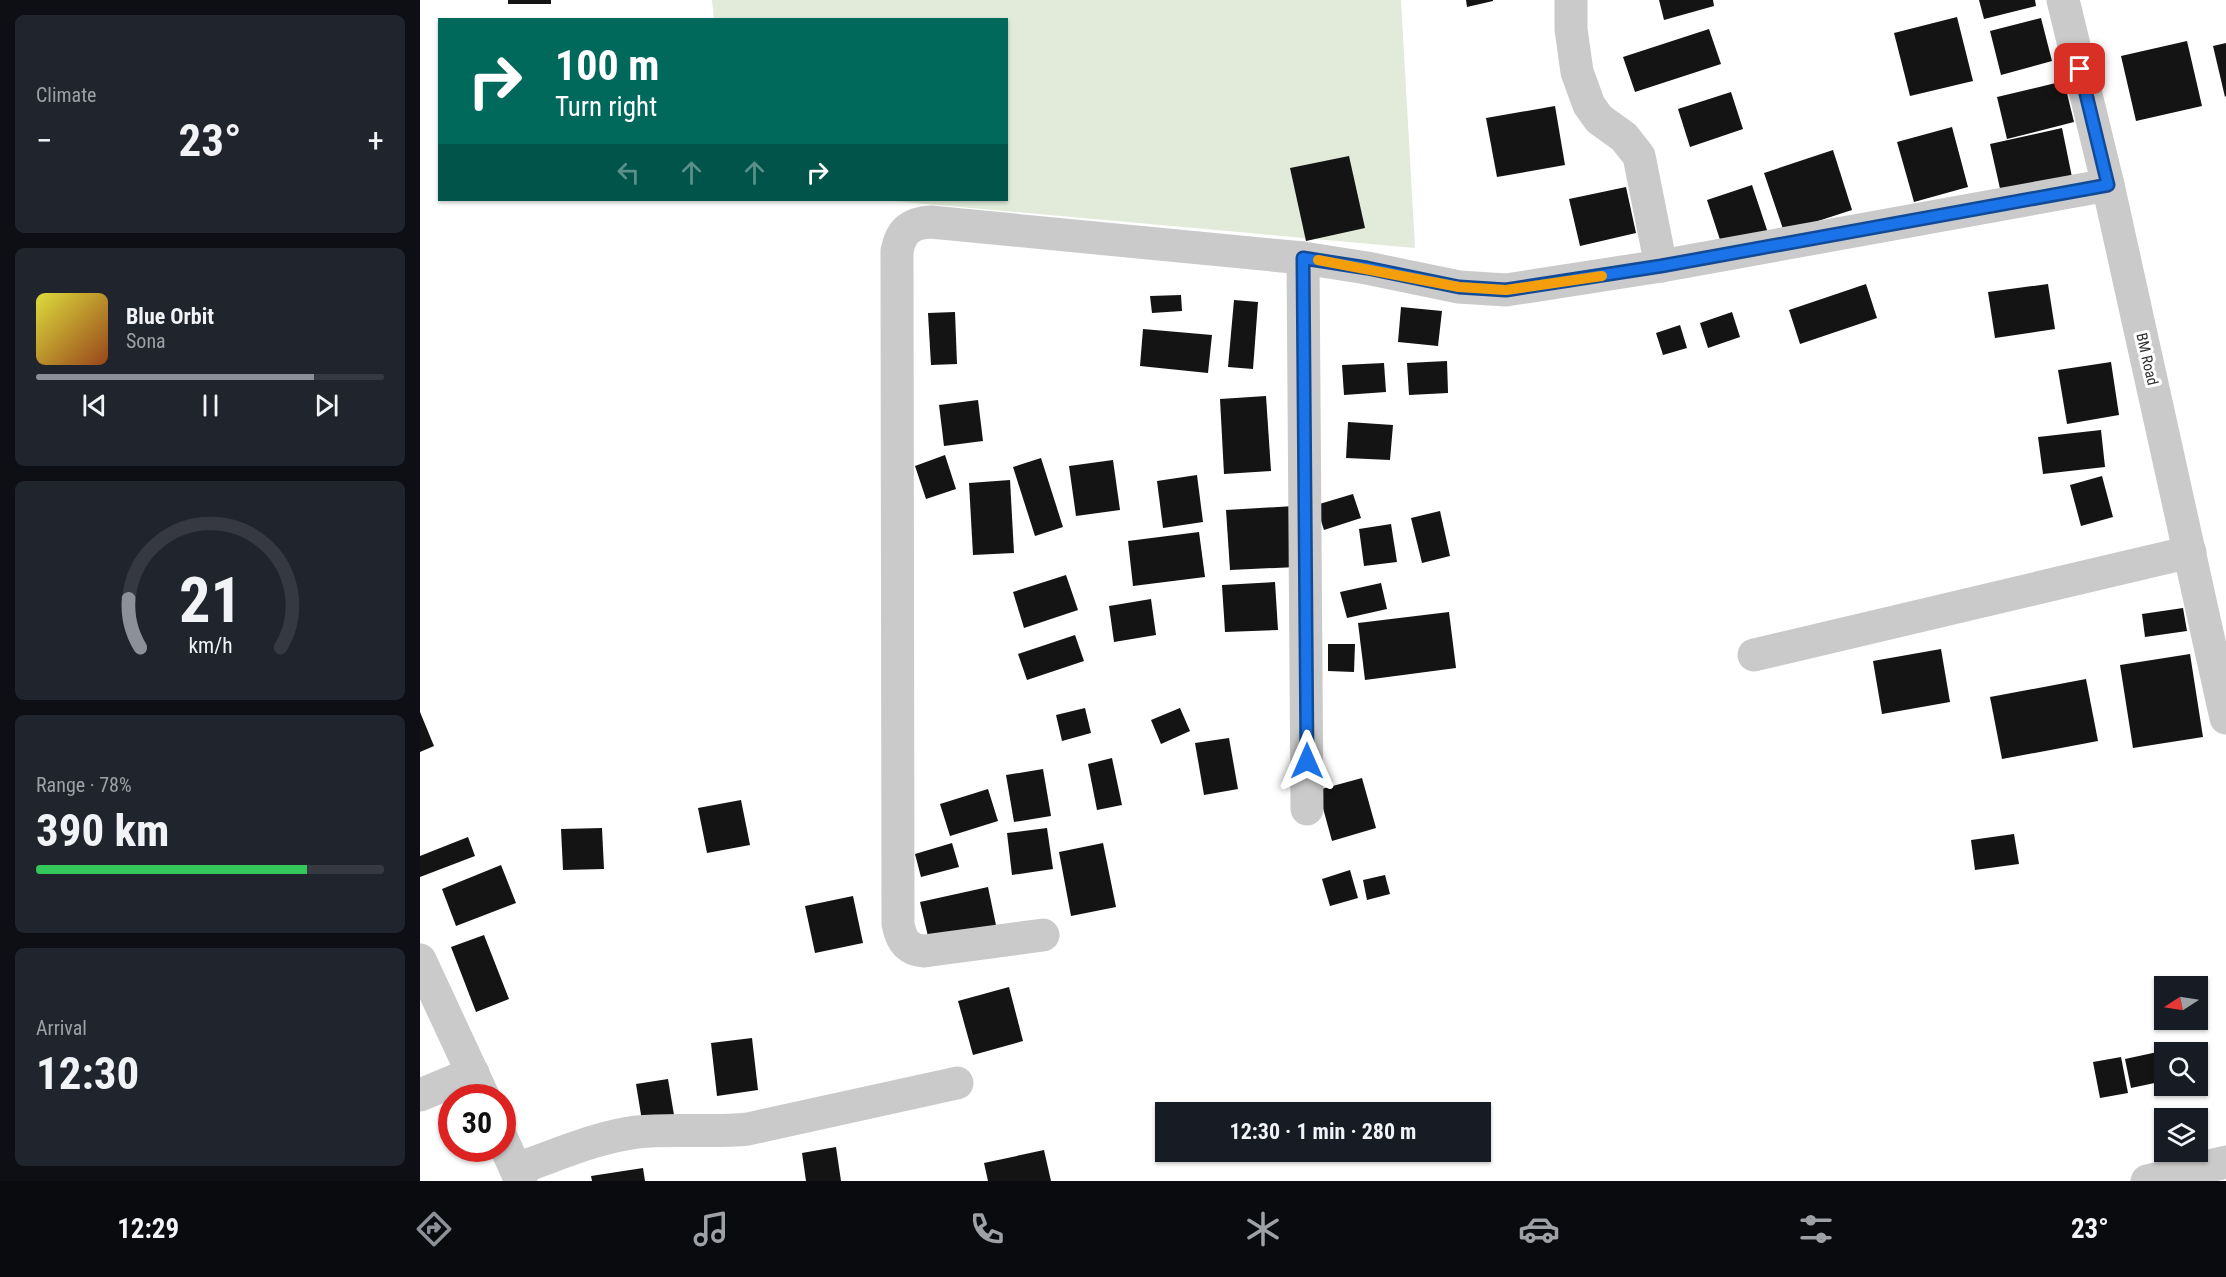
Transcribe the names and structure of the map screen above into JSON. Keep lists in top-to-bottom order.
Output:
{
  "streets": {
    "street": ["BM Road"]
  },
  "north": "left",
  "page": {
    "tile": [
      "Climate",
      ["Range · 78%", "390 km"],
      ["Arrival", "12:30"]
    ],
    "turn": ["100 m", "Turn right"],
    "heat": ["−", "23°", "+"],
    "song": ["Blue Orbit", "Sona"],
    "limit": "30",
    "trip": "12:30 · 1 min · 280 m",
    "tabs": ["12:29", "23°"],
    "gauge": ["21", "km/h"]
  }
}
